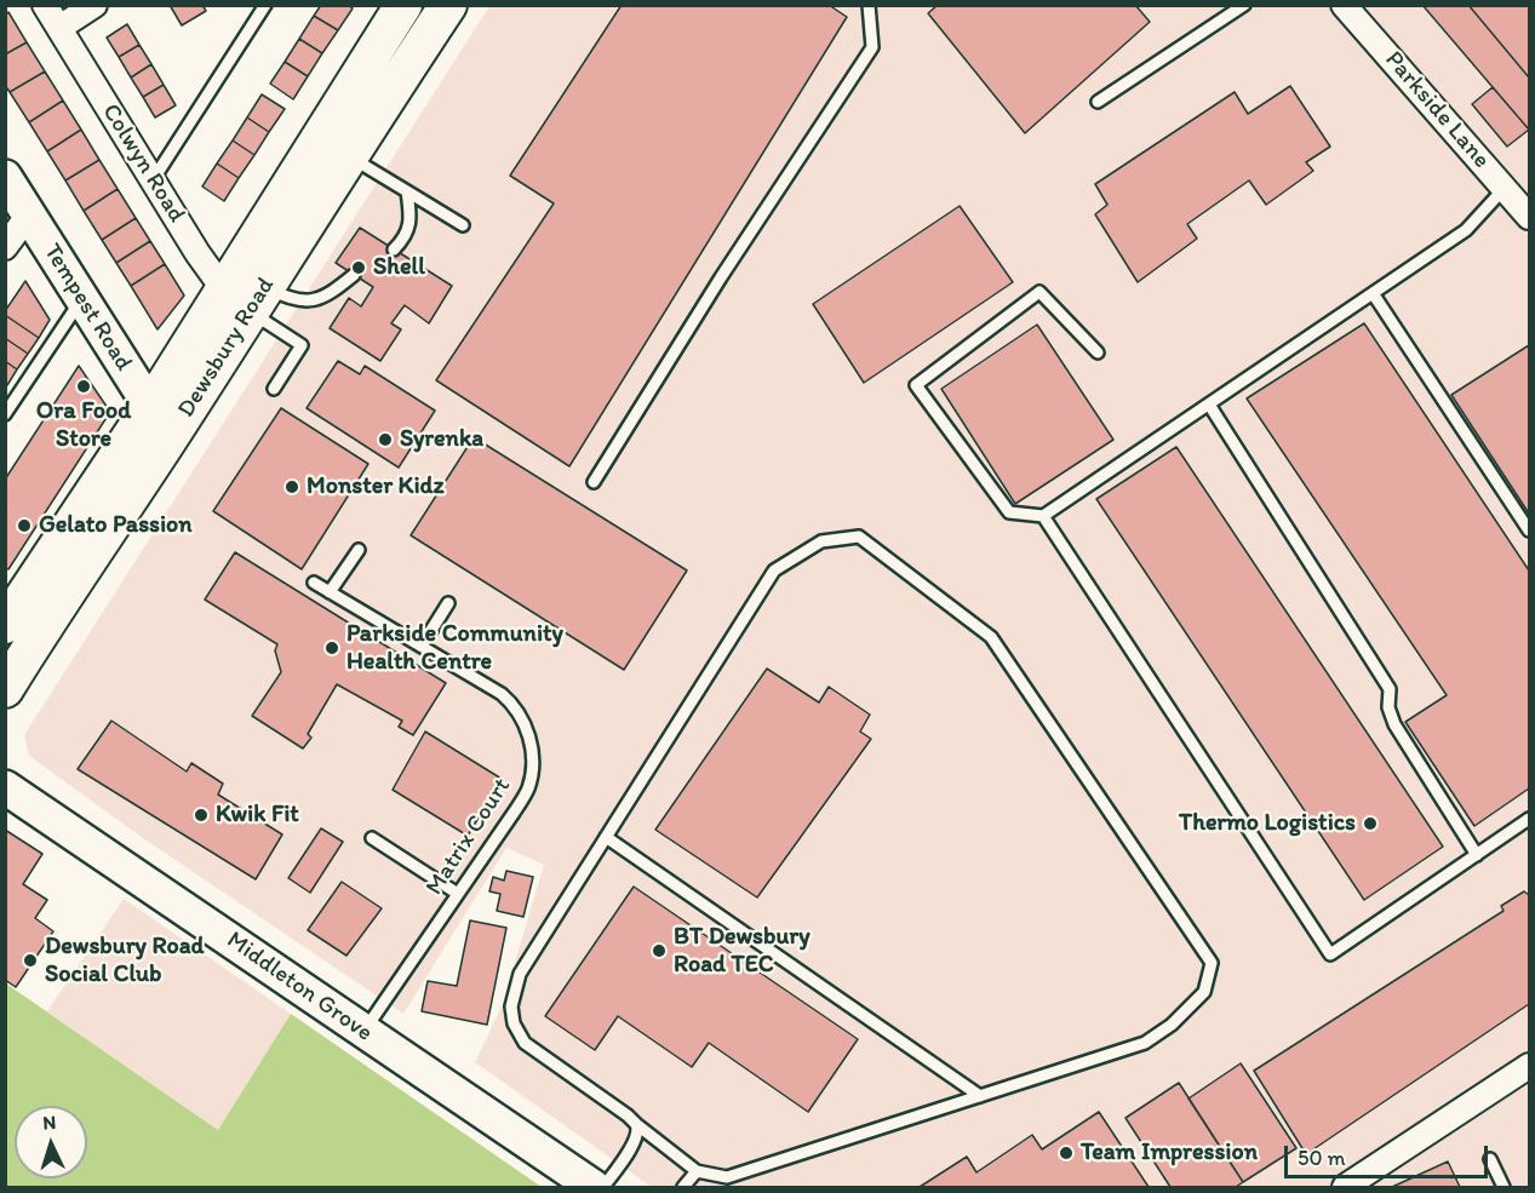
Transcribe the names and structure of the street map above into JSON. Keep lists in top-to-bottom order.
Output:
{
  "streets": {
    "main road": ["Dewsbury Road"],
    "street": [
      "Parkside Lane",
      "Colwyn Road",
      "Tempest Road",
      "Middleton Grove"
    ],
    "lane": ["Matrix Court"]
  },
  "crossings": [
    ["Colwyn Road", "Dewsbury Road"],
    ["Tempest Road", "Dewsbury Road"],
    ["Matrix Court", "Middleton Grove"]
  ],
  "places": [
    "Shell",
    "Ora Food Store",
    "Syrenka",
    "Monster Kidz",
    "Gelato Passion",
    "Parkside Community Health Centre",
    "Kwik Fit",
    "Thermo Logistics",
    "BT Dewsbury Road TEC",
    "Dewsbury Road Social Club",
    "Team Impression"
  ],
  "scale_bar": "50 m",
  "north": "top"
}
